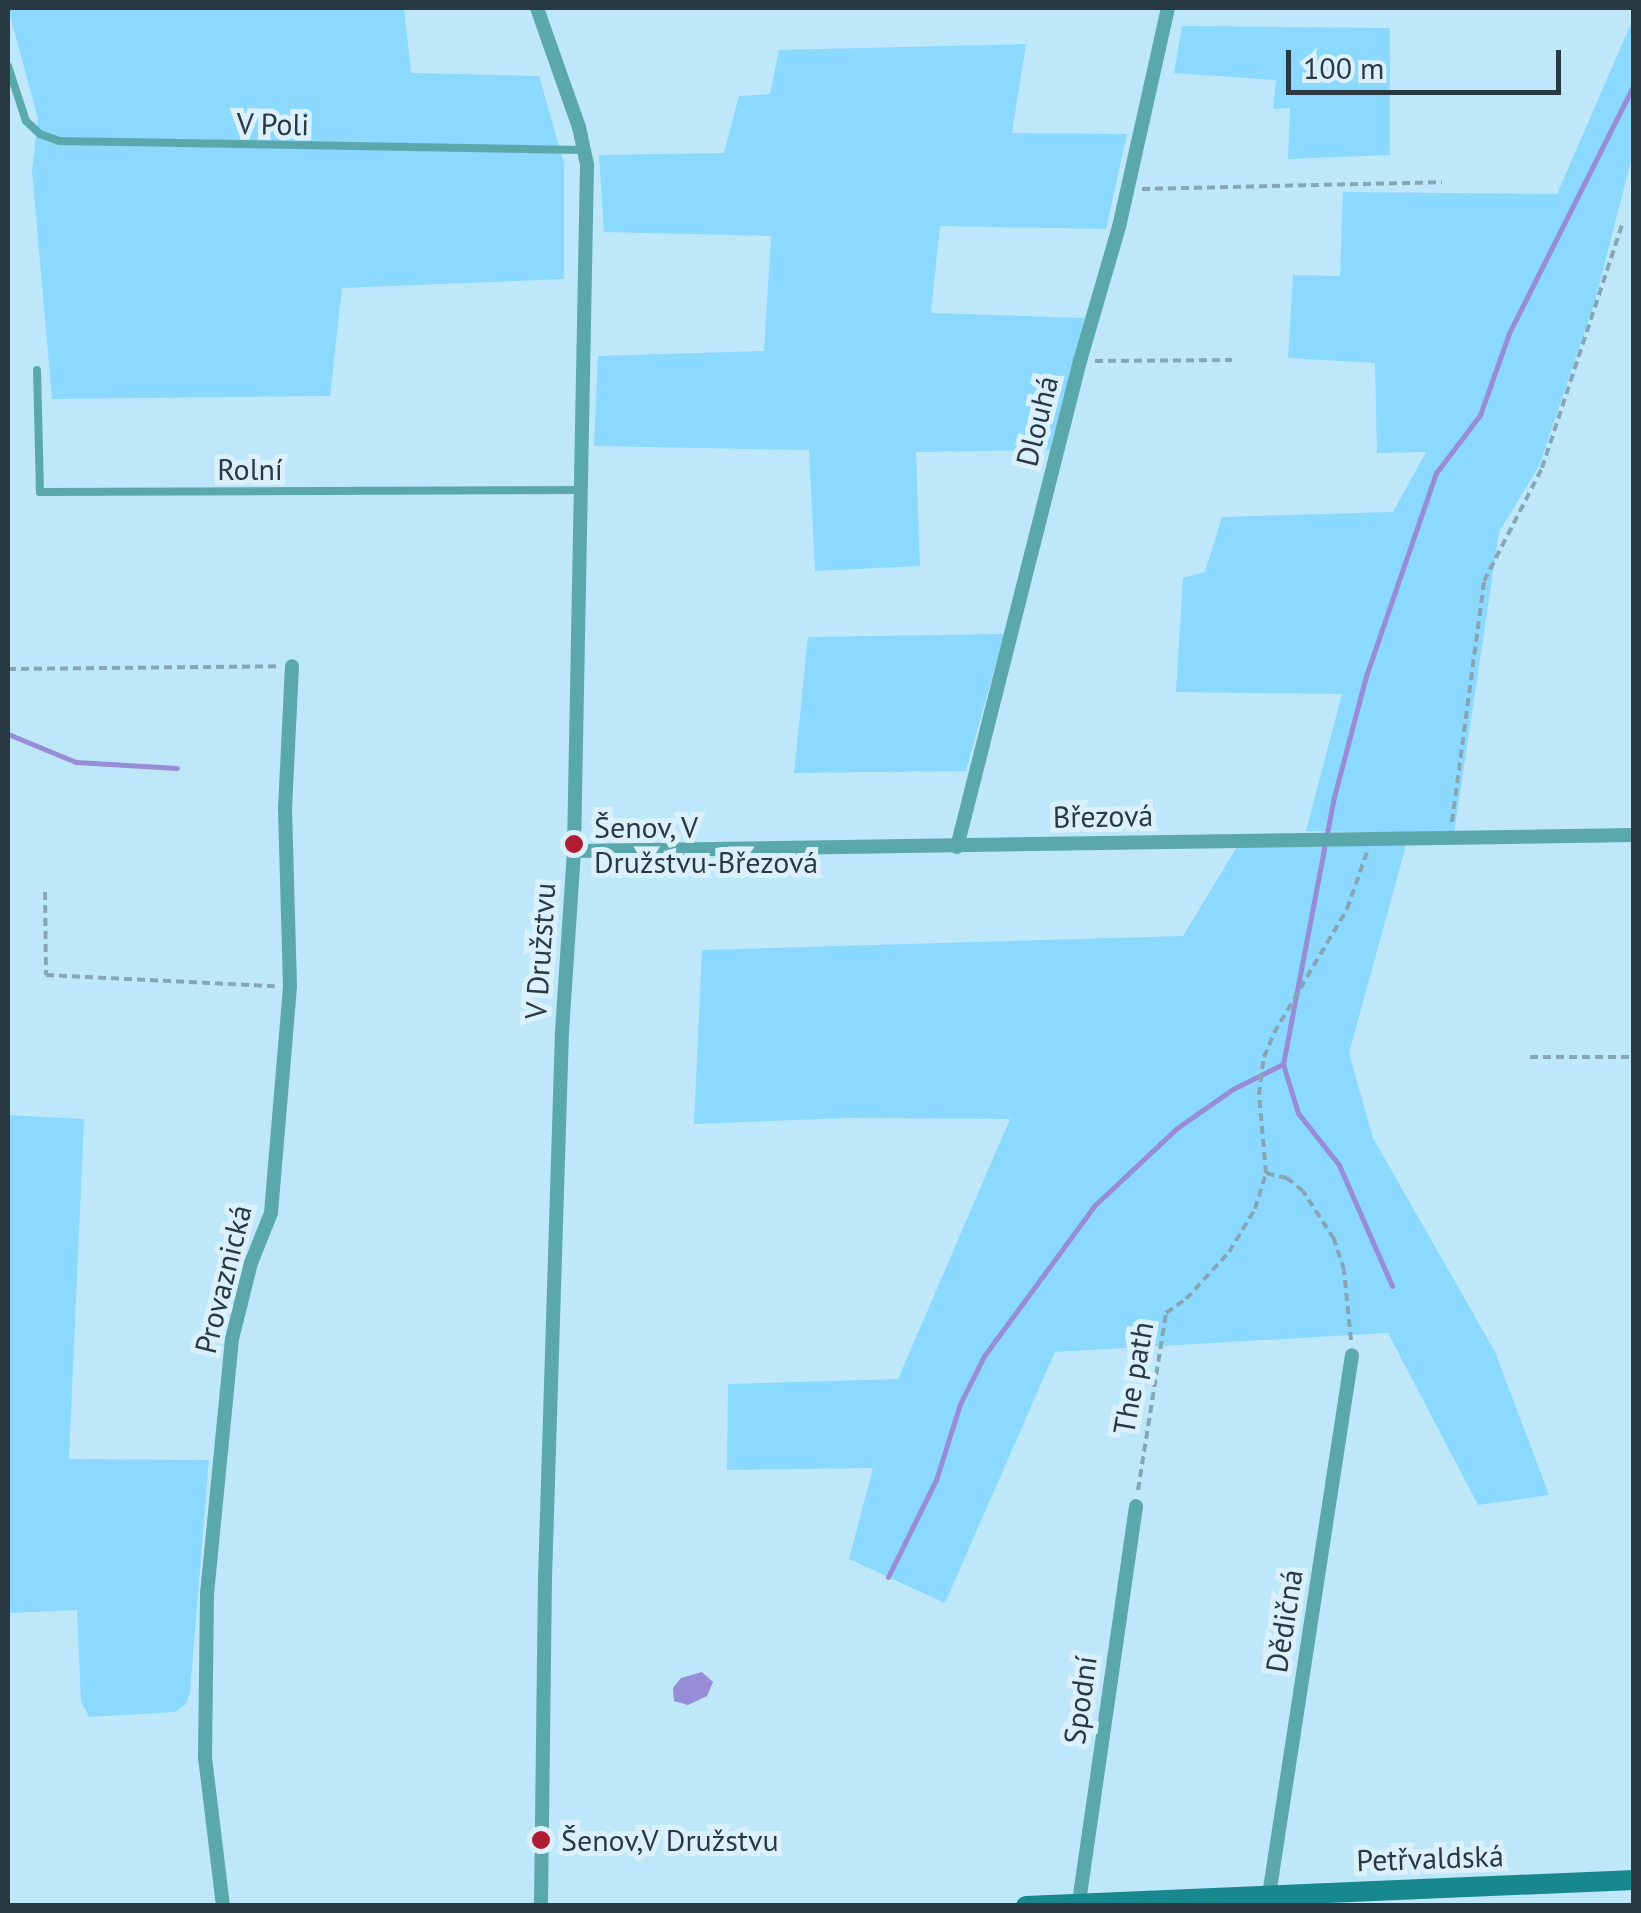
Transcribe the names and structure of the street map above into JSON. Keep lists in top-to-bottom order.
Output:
{
  "streets": {
    "main road": ["Petřvaldská"],
    "street": [
      "Dlouhá",
      "Březová",
      "V Družstvu",
      "Provaznická",
      "Dědičná",
      "Spodní"
    ],
    "lane": ["V Poli", "Rolní"],
    "path": ["The path"]
  },
  "crossings": [
    ["V Poli", "V Družstvu"],
    ["Dlouhá", "Březová"],
    ["Rolní", "V Družstvu"],
    ["Březová", "V Družstvu"],
    ["The path", "Spodní"],
    ["Dědičná", "Petřvaldská"],
    ["Spodní", "Petřvaldská"]
  ],
  "places": ["Šenov, V Družstvu-Březová", "Šenov,V Družstvu"],
  "scale_bar": "100 m"
}
